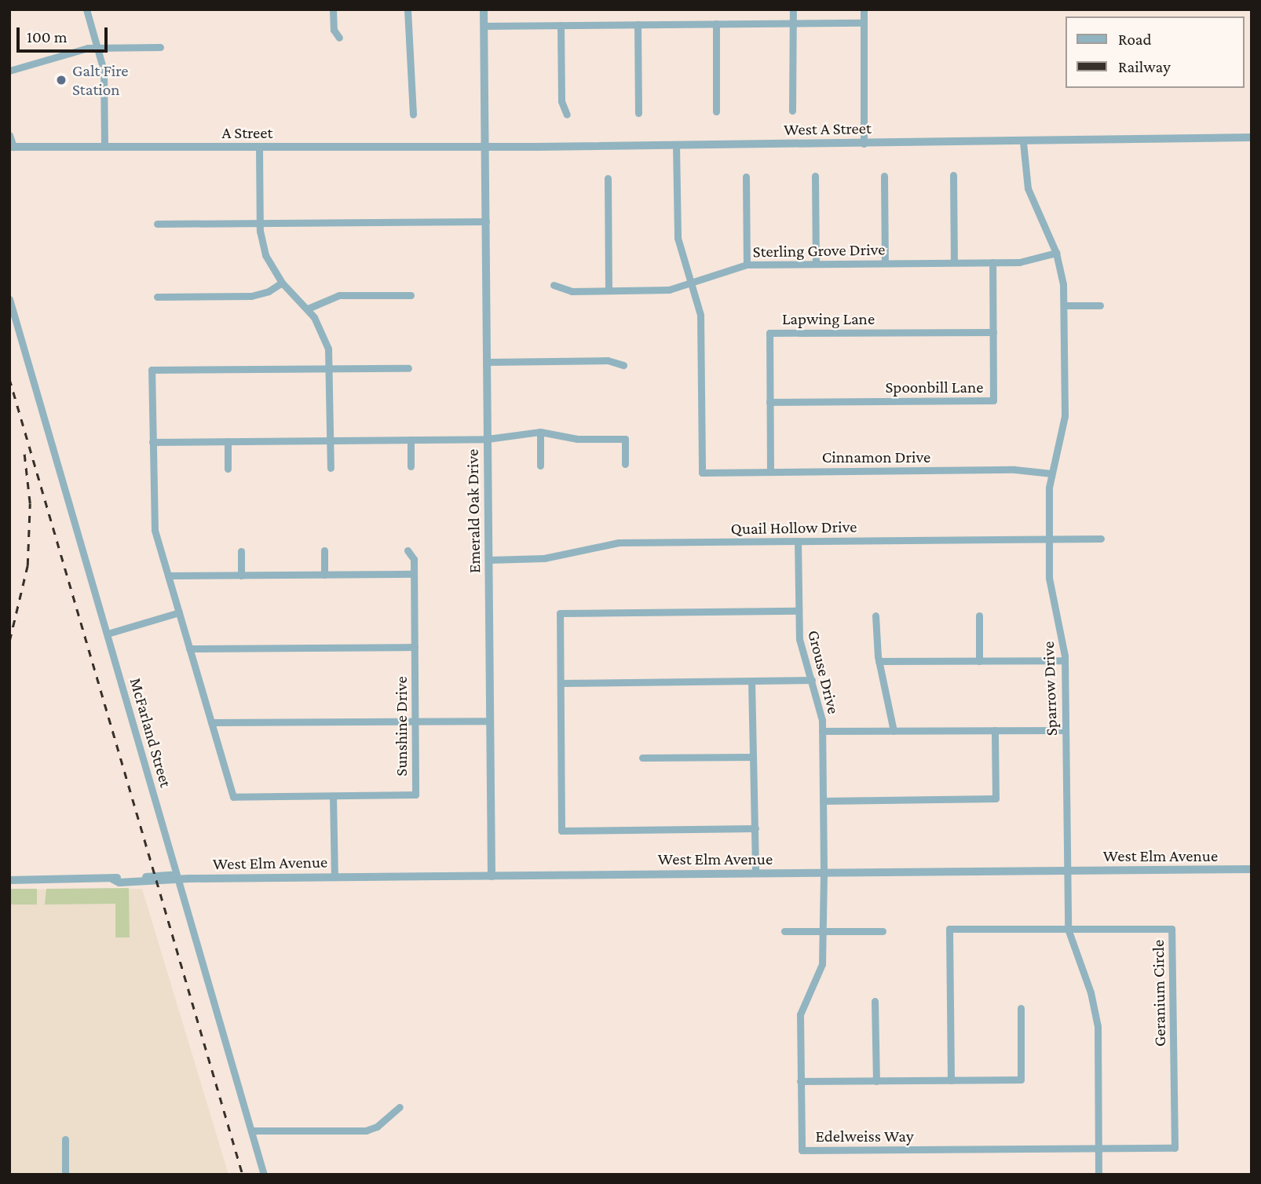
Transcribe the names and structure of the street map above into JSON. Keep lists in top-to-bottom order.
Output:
{
  "streets": {
    "street": [
      "West A Street",
      "A Street",
      "Sterling Grove Drive",
      "Lapwing Lane",
      "Spoonbill Lane",
      "Cinnamon Drive",
      "Emerald Oak Drive",
      "Quail Hollow Drive",
      "Grouse Drive",
      "Sparrow Drive",
      "Sunshine Drive",
      "McFarland Street",
      "West Elm Avenue",
      "Geranium Circle",
      "Edelweiss Way"
    ]
  },
  "crossings": [
    ["West A Street", "A Street"],
    ["West A Street", "Emerald Oak Drive"],
    ["West A Street", "Sparrow Drive"],
    ["A Street", "Emerald Oak Drive"],
    ["Sterling Grove Drive", "Spoonbill Lane"],
    ["Sterling Grove Drive", "Cinnamon Drive"],
    ["Sterling Grove Drive", "Sparrow Drive"],
    ["Lapwing Lane", "Spoonbill Lane"],
    ["Lapwing Lane", "Cinnamon Drive"],
    ["Cinnamon Drive", "Sparrow Drive"],
    ["Emerald Oak Drive", "Quail Hollow Drive"],
    ["Emerald Oak Drive", "West Elm Avenue"],
    ["Quail Hollow Drive", "Grouse Drive"],
    ["Quail Hollow Drive", "Sparrow Drive"],
    ["Grouse Drive", "West Elm Avenue"],
    ["Grouse Drive", "Edelweiss Way"],
    ["Sparrow Drive", "West Elm Avenue"],
    ["Sparrow Drive", "Geranium Circle"],
    ["Sparrow Drive", "Edelweiss Way"],
    ["McFarland Street", "West Elm Avenue"],
    ["West Elm Avenue", "Edelweiss Way"],
    ["Geranium Circle", "Edelweiss Way"]
  ],
  "places": ["Galt Fire Station"],
  "legend": ["Road", "Railway"],
  "scale_bar": "100 m"
}
